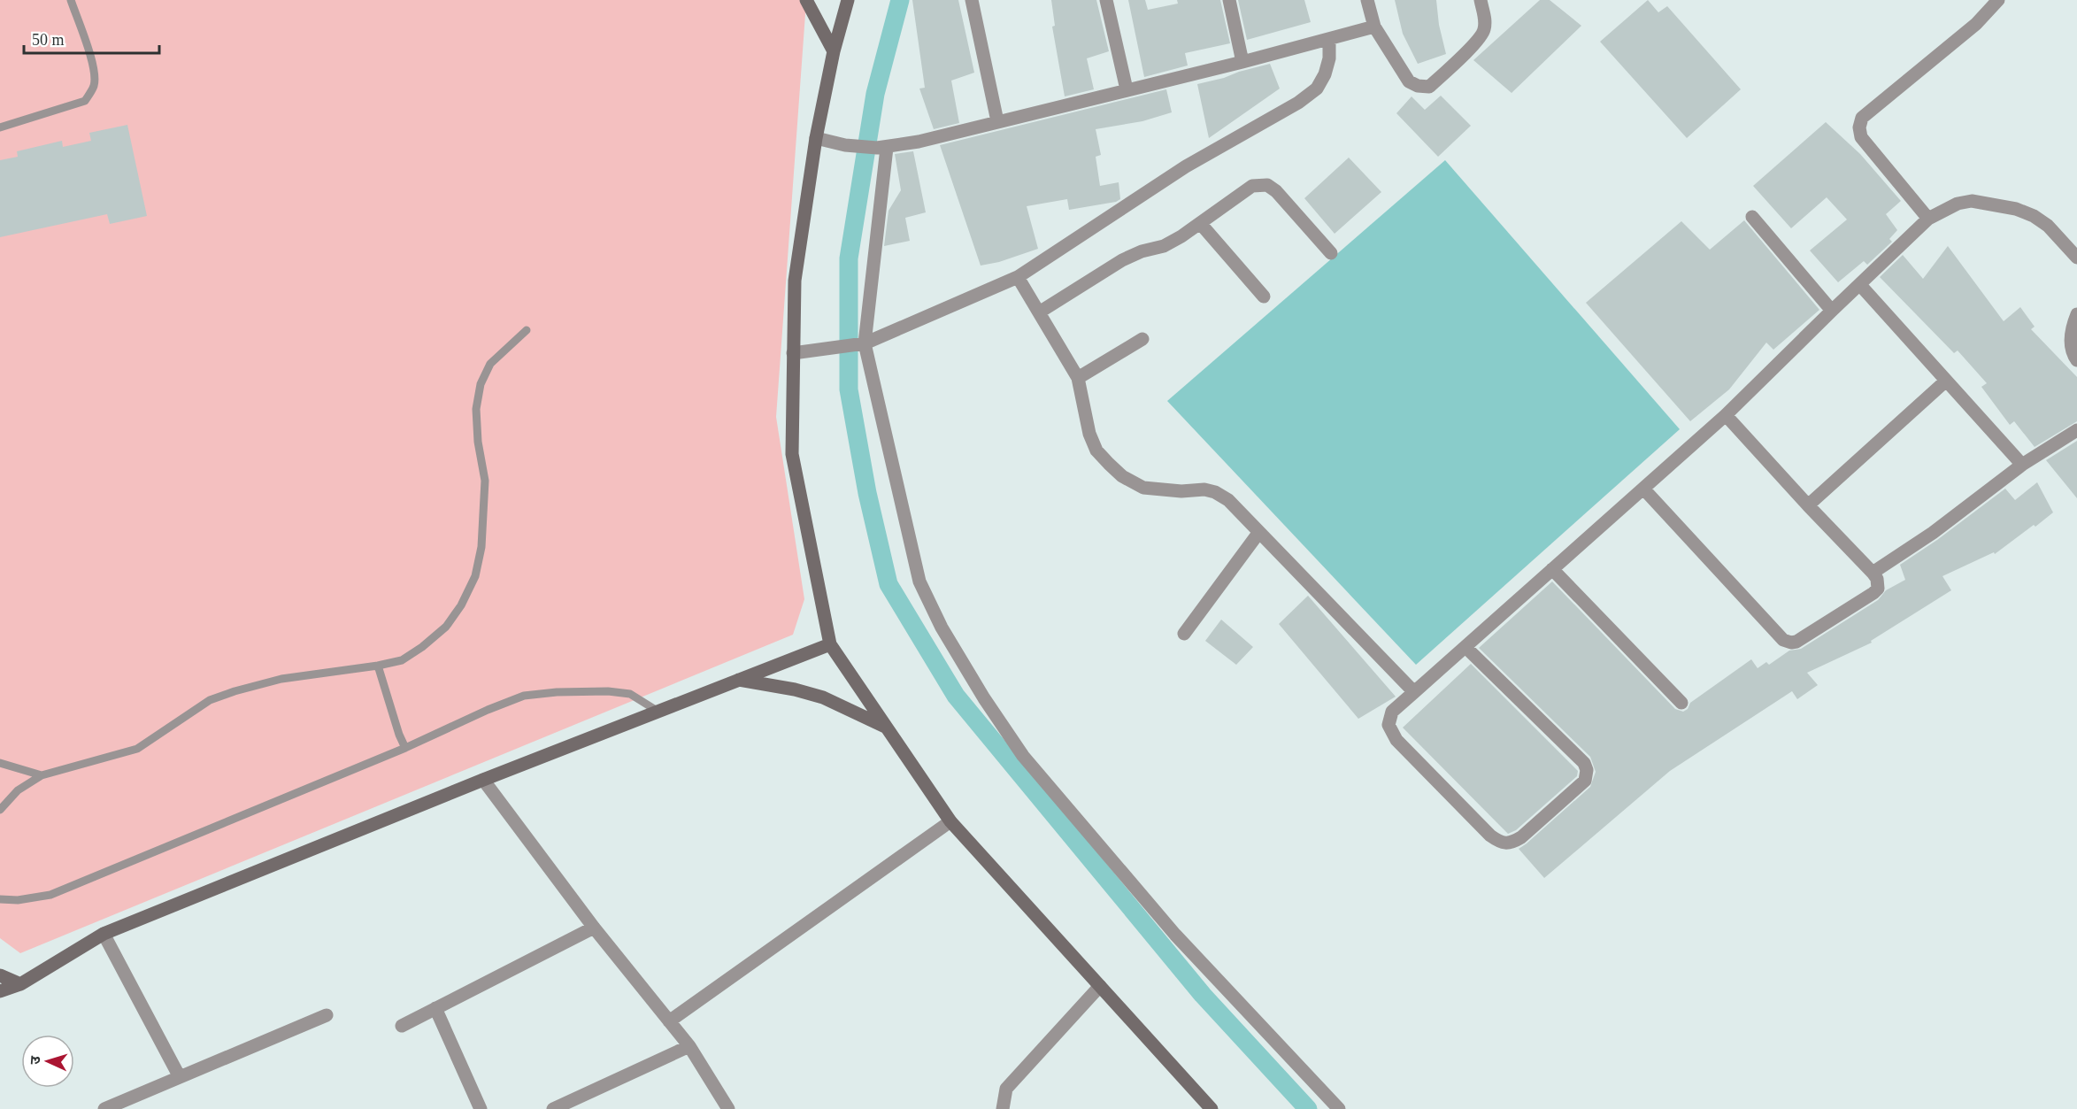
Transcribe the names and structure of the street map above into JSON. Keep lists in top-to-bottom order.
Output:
{
  "scale_bar": "50 m",
  "north": "left"
}
